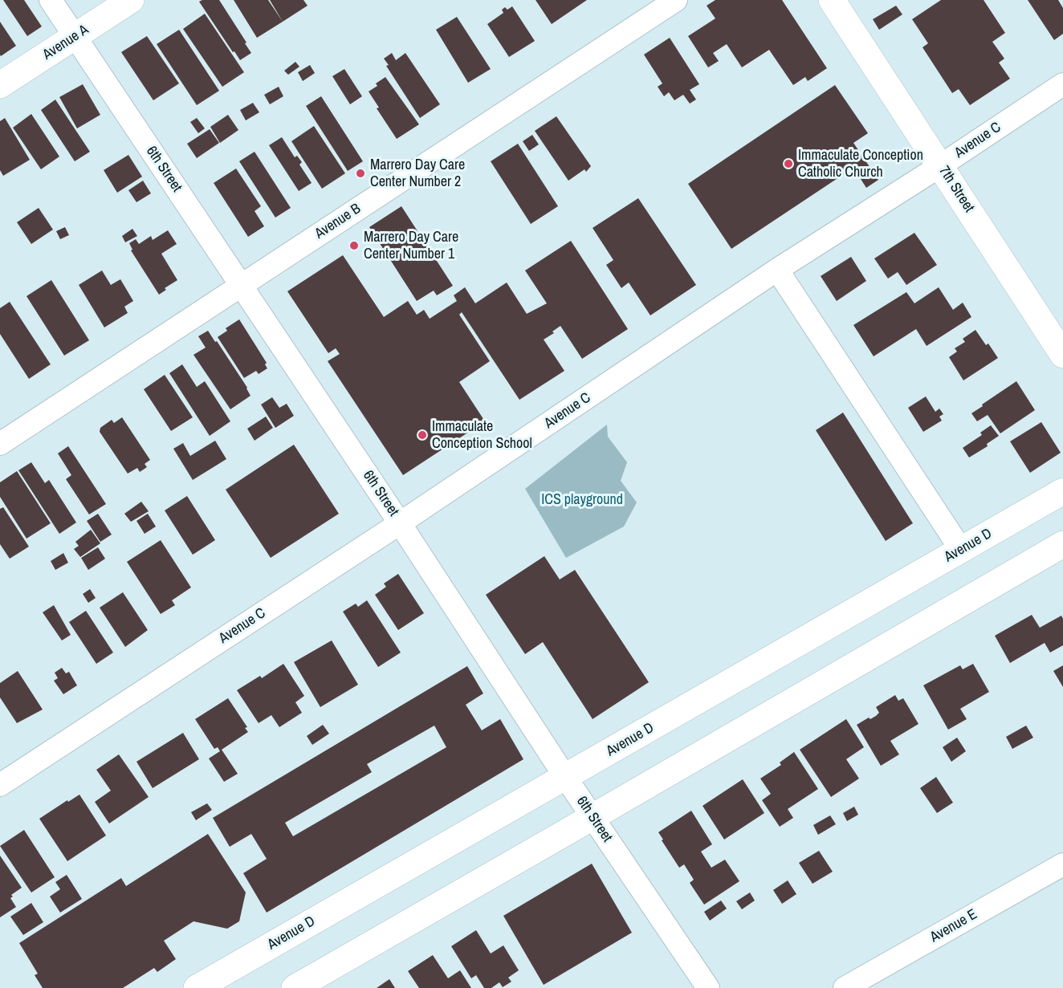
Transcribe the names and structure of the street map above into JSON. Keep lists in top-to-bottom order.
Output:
{
  "streets": {
    "street": [
      "Avenue A",
      "Avenue C",
      "6th Street",
      "7th Street",
      "Avenue B",
      "Avenue D",
      "Avenue E"
    ]
  },
  "crossings": [
    ["Avenue A", "6th Street"],
    ["Avenue C", "6th Street"],
    ["Avenue C", "7th Street"],
    ["6th Street", "Avenue B"],
    ["6th Street", "Avenue D"]
  ],
  "parks": ["ICS playground"],
  "places": [
    "Immaculate Conception Catholic Church",
    "Marrero Day Care Center Number 2",
    "Marrero Day Care Center Number 1",
    "Immaculate Conception School"
  ]
}
